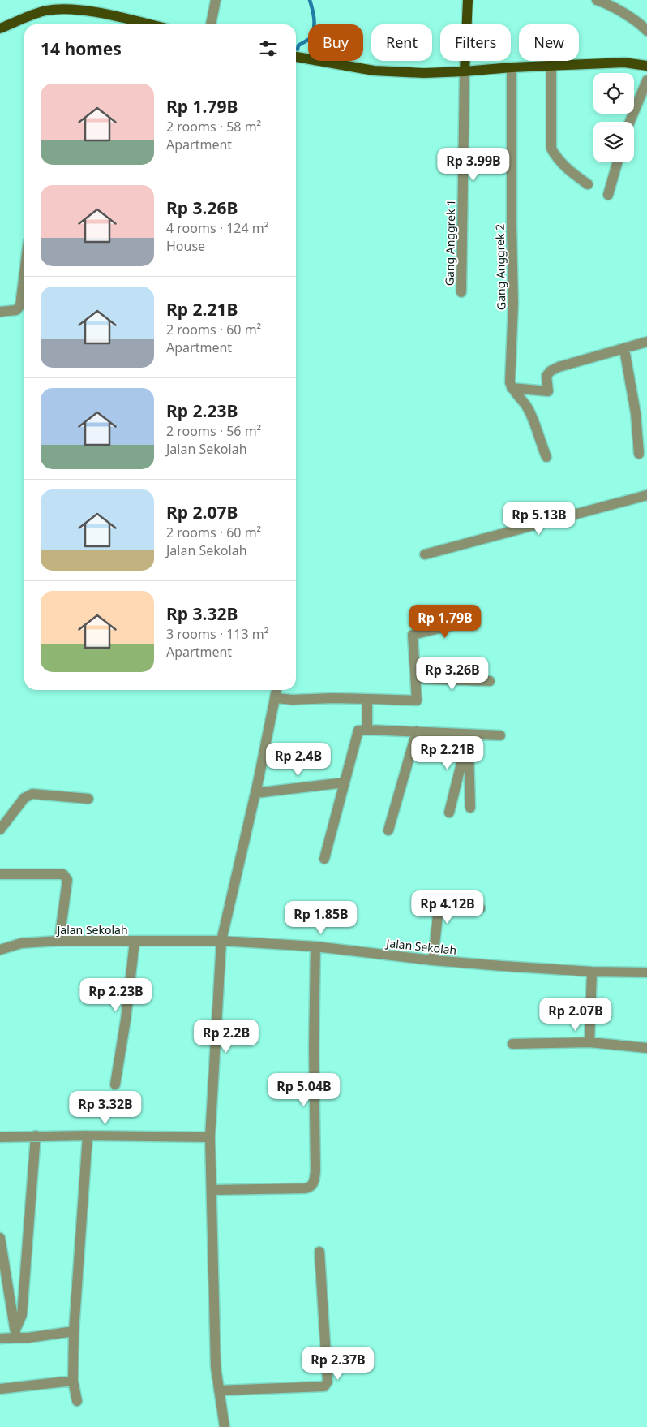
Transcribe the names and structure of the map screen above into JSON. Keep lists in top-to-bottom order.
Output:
{
  "streets": {
    "street": ["Gang Anggrek 1", "Gang Anggrek 2", "Jalan Sekolah"]
  },
  "page": {
    "chip": [
      "Buy",
      "Rent",
      "Filters",
      "New"
    ],
    "heading": "14 homes",
    "list": [
      {
        "name": "Rp 1.79B",
        "note": "2 rooms · 58 m² · Apartment"
      },
      {
        "name": "Rp 3.26B",
        "note": "4 rooms · 124 m² · House"
      },
      {
        "name": "Rp 2.21B",
        "note": "2 rooms · 60 m² · Apartment"
      },
      {
        "name": "Rp 2.23B",
        "note": "2 rooms · 56 m² · Jalan Sekolah"
      },
      {
        "name": "Rp 2.07B",
        "note": "2 rooms · 60 m² · Jalan Sekolah"
      },
      {
        "name": "Rp 3.32B",
        "note": "3 rooms · 113 m² · Apartment"
      }
    ],
    "price": [
      "Rp 3.99B",
      "Rp 5.13B",
      "Rp 1.79B",
      "Rp 3.26B",
      "Rp 2.21B",
      "Rp 2.4B",
      "Rp 4.12B",
      "Rp 1.85B",
      "Rp 2.23B",
      "Rp 2.07B",
      "Rp 2.2B",
      "Rp 5.04B",
      "Rp 3.32B",
      "Rp 2.37B"
    ]
  }
}
